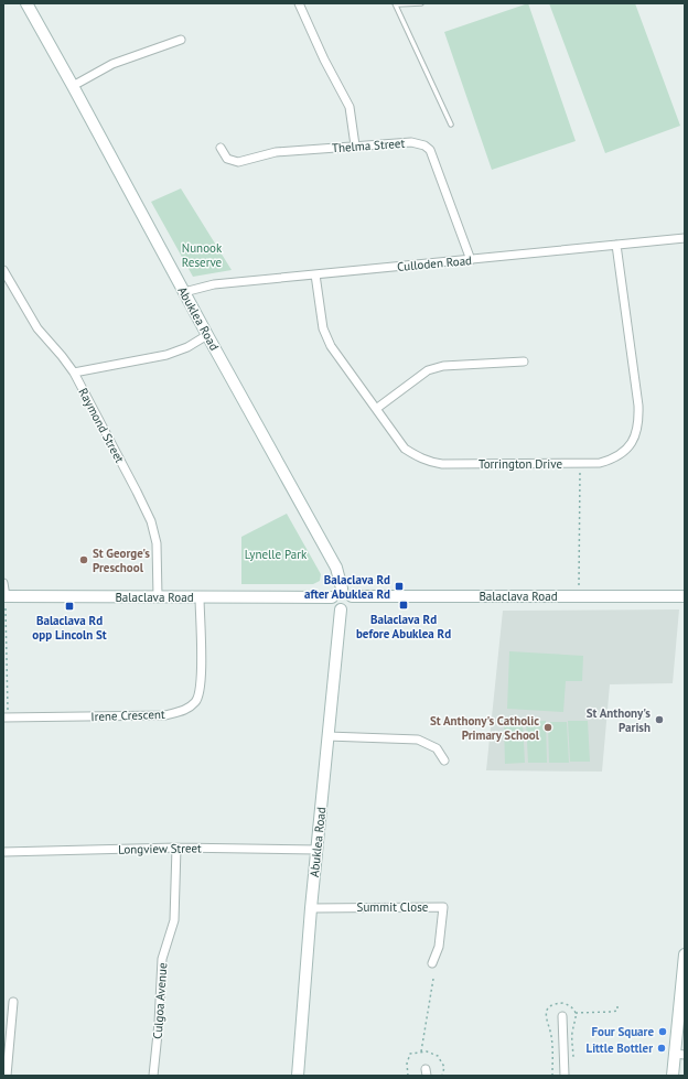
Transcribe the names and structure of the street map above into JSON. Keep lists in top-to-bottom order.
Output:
{
  "streets": {
    "street": [
      "Thelma Street",
      "Culloden Road",
      "Abuklea Road",
      "Raymond Street",
      "Torrington Drive",
      "Balaclava Road",
      "Irene Crescent",
      "Longview Street",
      "Summit Close",
      "Culgoa Avenue"
    ]
  },
  "crossings": [
    ["Thelma Street", "Culloden Road"],
    ["Culloden Road", "Abuklea Road"],
    ["Culloden Road", "Torrington Drive"],
    ["Abuklea Road", "Balaclava Road"],
    ["Abuklea Road", "Longview Street"],
    ["Abuklea Road", "Summit Close"],
    ["Raymond Street", "Balaclava Road"],
    ["Balaclava Road", "Irene Crescent"],
    ["Longview Street", "Culgoa Avenue"]
  ],
  "parks": ["Nunook Reserve", "Lynelle Park"],
  "places": {
    "other": [
      "St George's Preschool",
      "St Anthony's Parish",
      "St Anthony's Catholic Primary School",
      "Four Square",
      "Little Bottler"
    ],
    "transit": ["Balaclava Rd after Abuklea Rd", "Balaclava Rd before Abuklea Rd", "Balaclava Rd opp Lincoln St"]
  }
}
